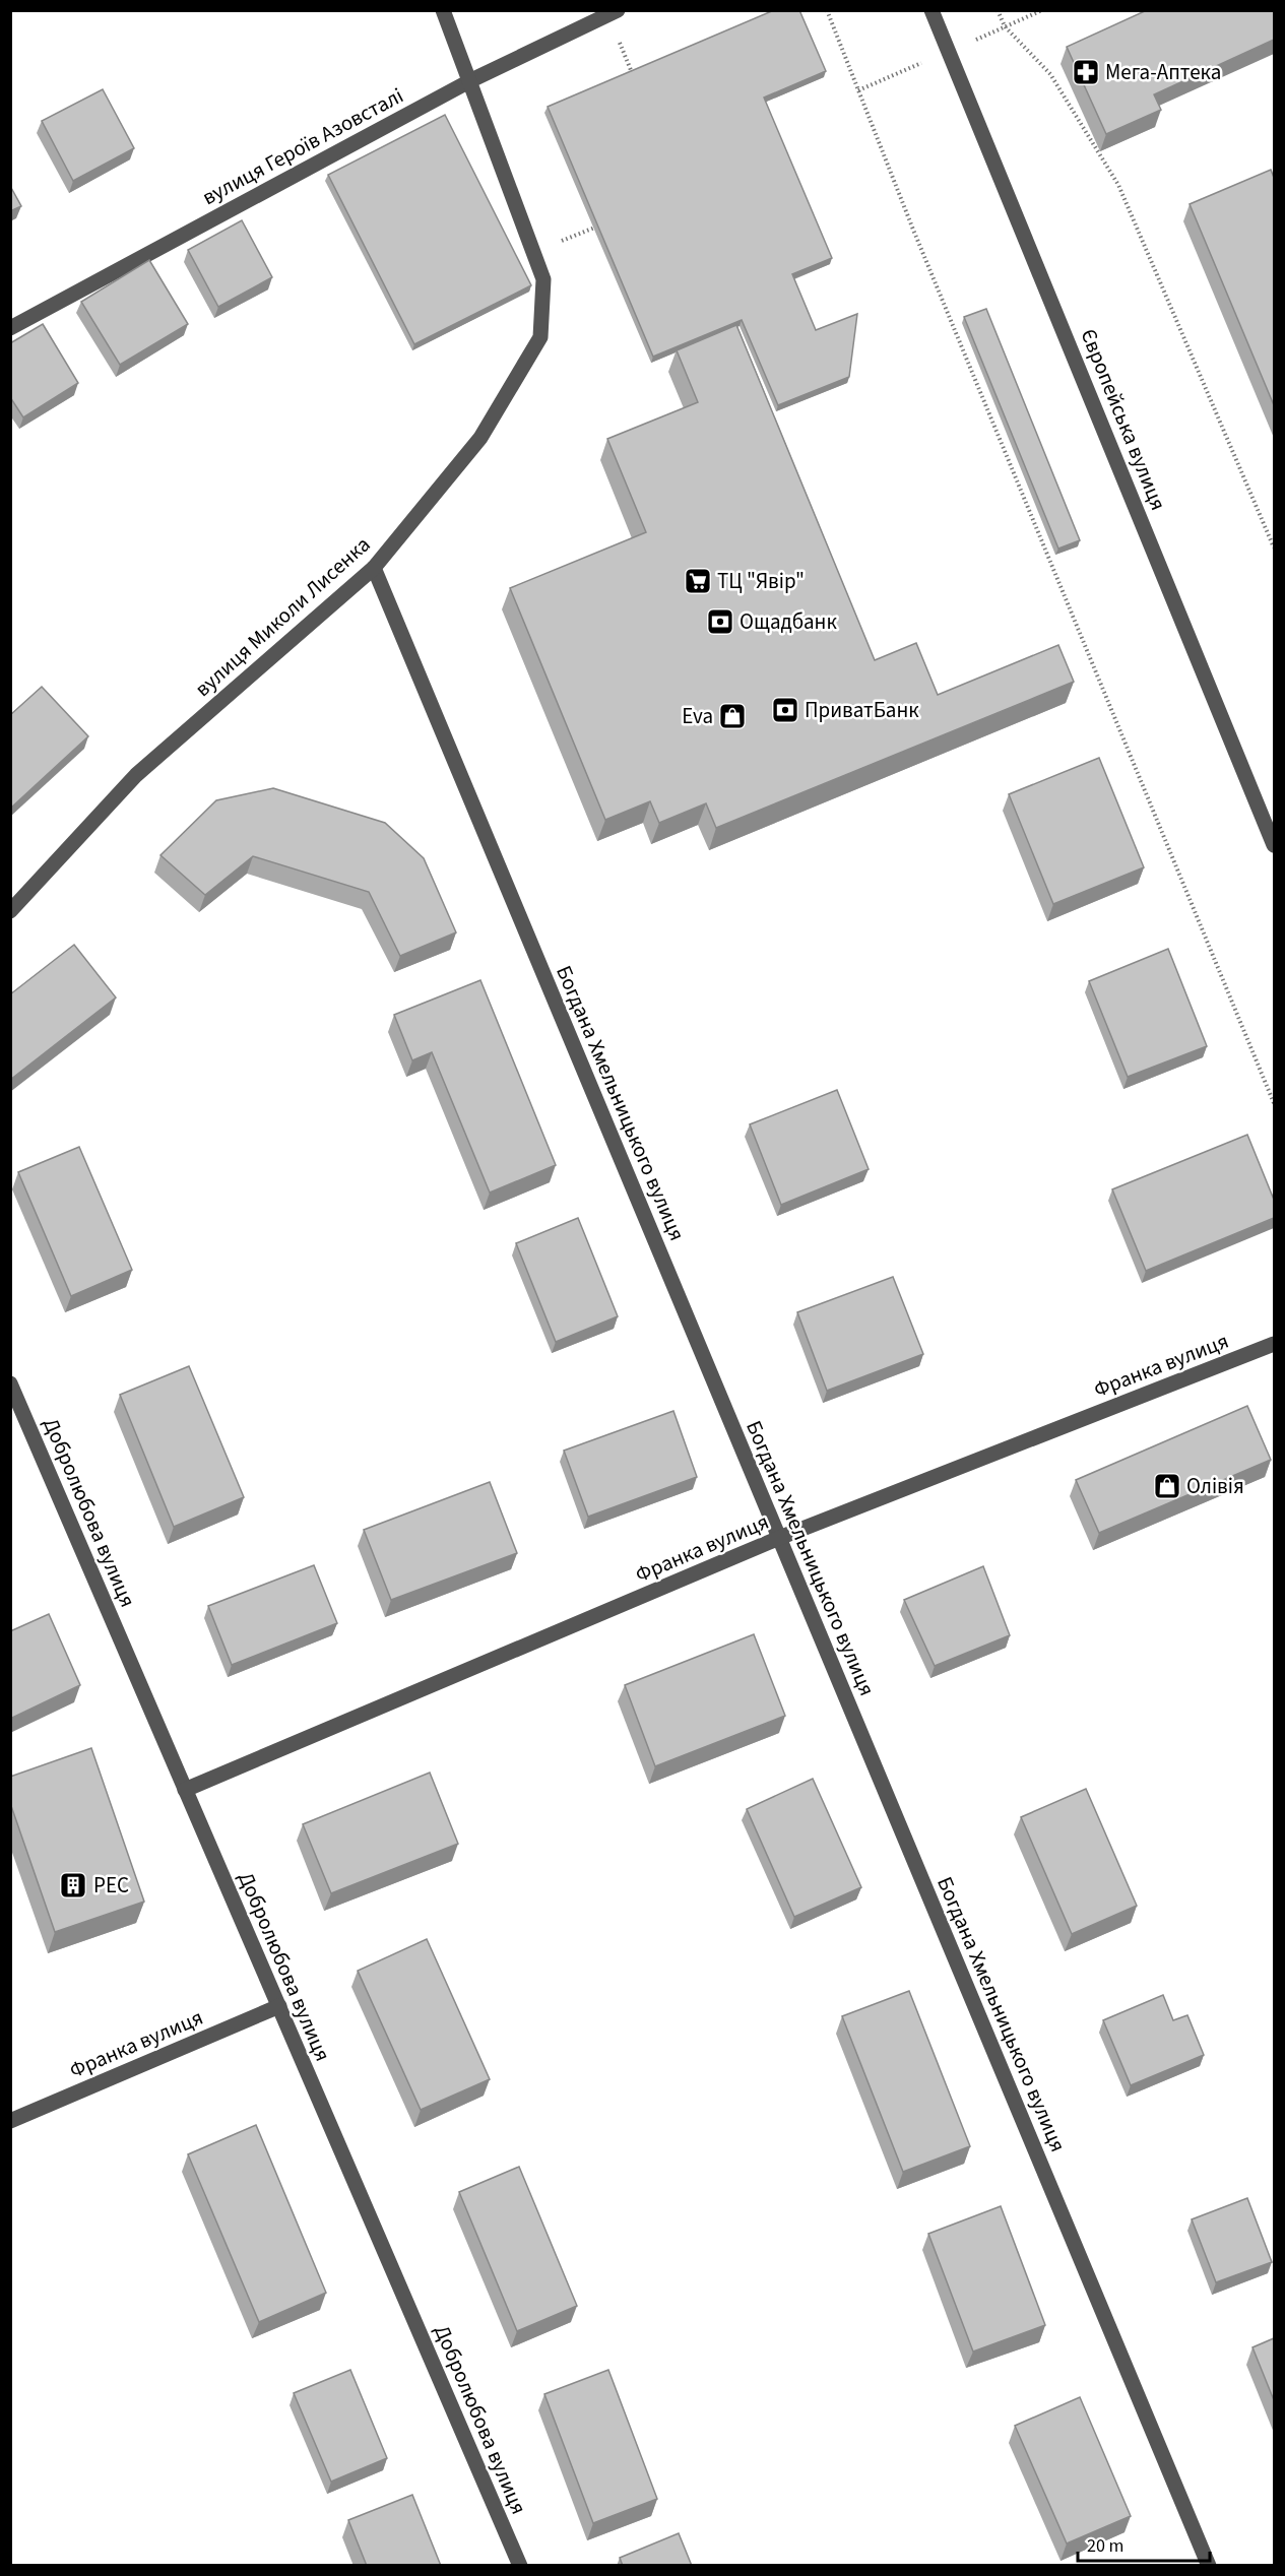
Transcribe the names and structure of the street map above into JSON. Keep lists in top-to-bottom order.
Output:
{
  "streets": {
    "street": [
      "вулиця Героїв Азовсталі",
      "Європейська вулиця",
      "вулиця Миколи Лисенка",
      "Богдана Хмельницького вулиця",
      "Франка вулиця",
      "Добролюбова вулиця"
    ]
  },
  "crossings": [
    ["вулиця Героїв Азовсталі", "вулиця Миколи Лисенка"],
    ["вулиця Миколи Лисенка", "Богдана Хмельницького вулиця"],
    ["Богдана Хмельницького вулиця", "Франка вулиця"],
    ["Франка вулиця", "Добролюбова вулиця"]
  ],
  "places": {
    "pharmacy": ["Мега-Аптека"],
    "supermarket": ["ТЦ \"Явір\""],
    "bank": ["Ощадбанк", "ПриватБанк"],
    "shop": ["Eva", "Олівія"],
    "building": ["РЕС"]
  },
  "scale_bar": "20 m"
}
